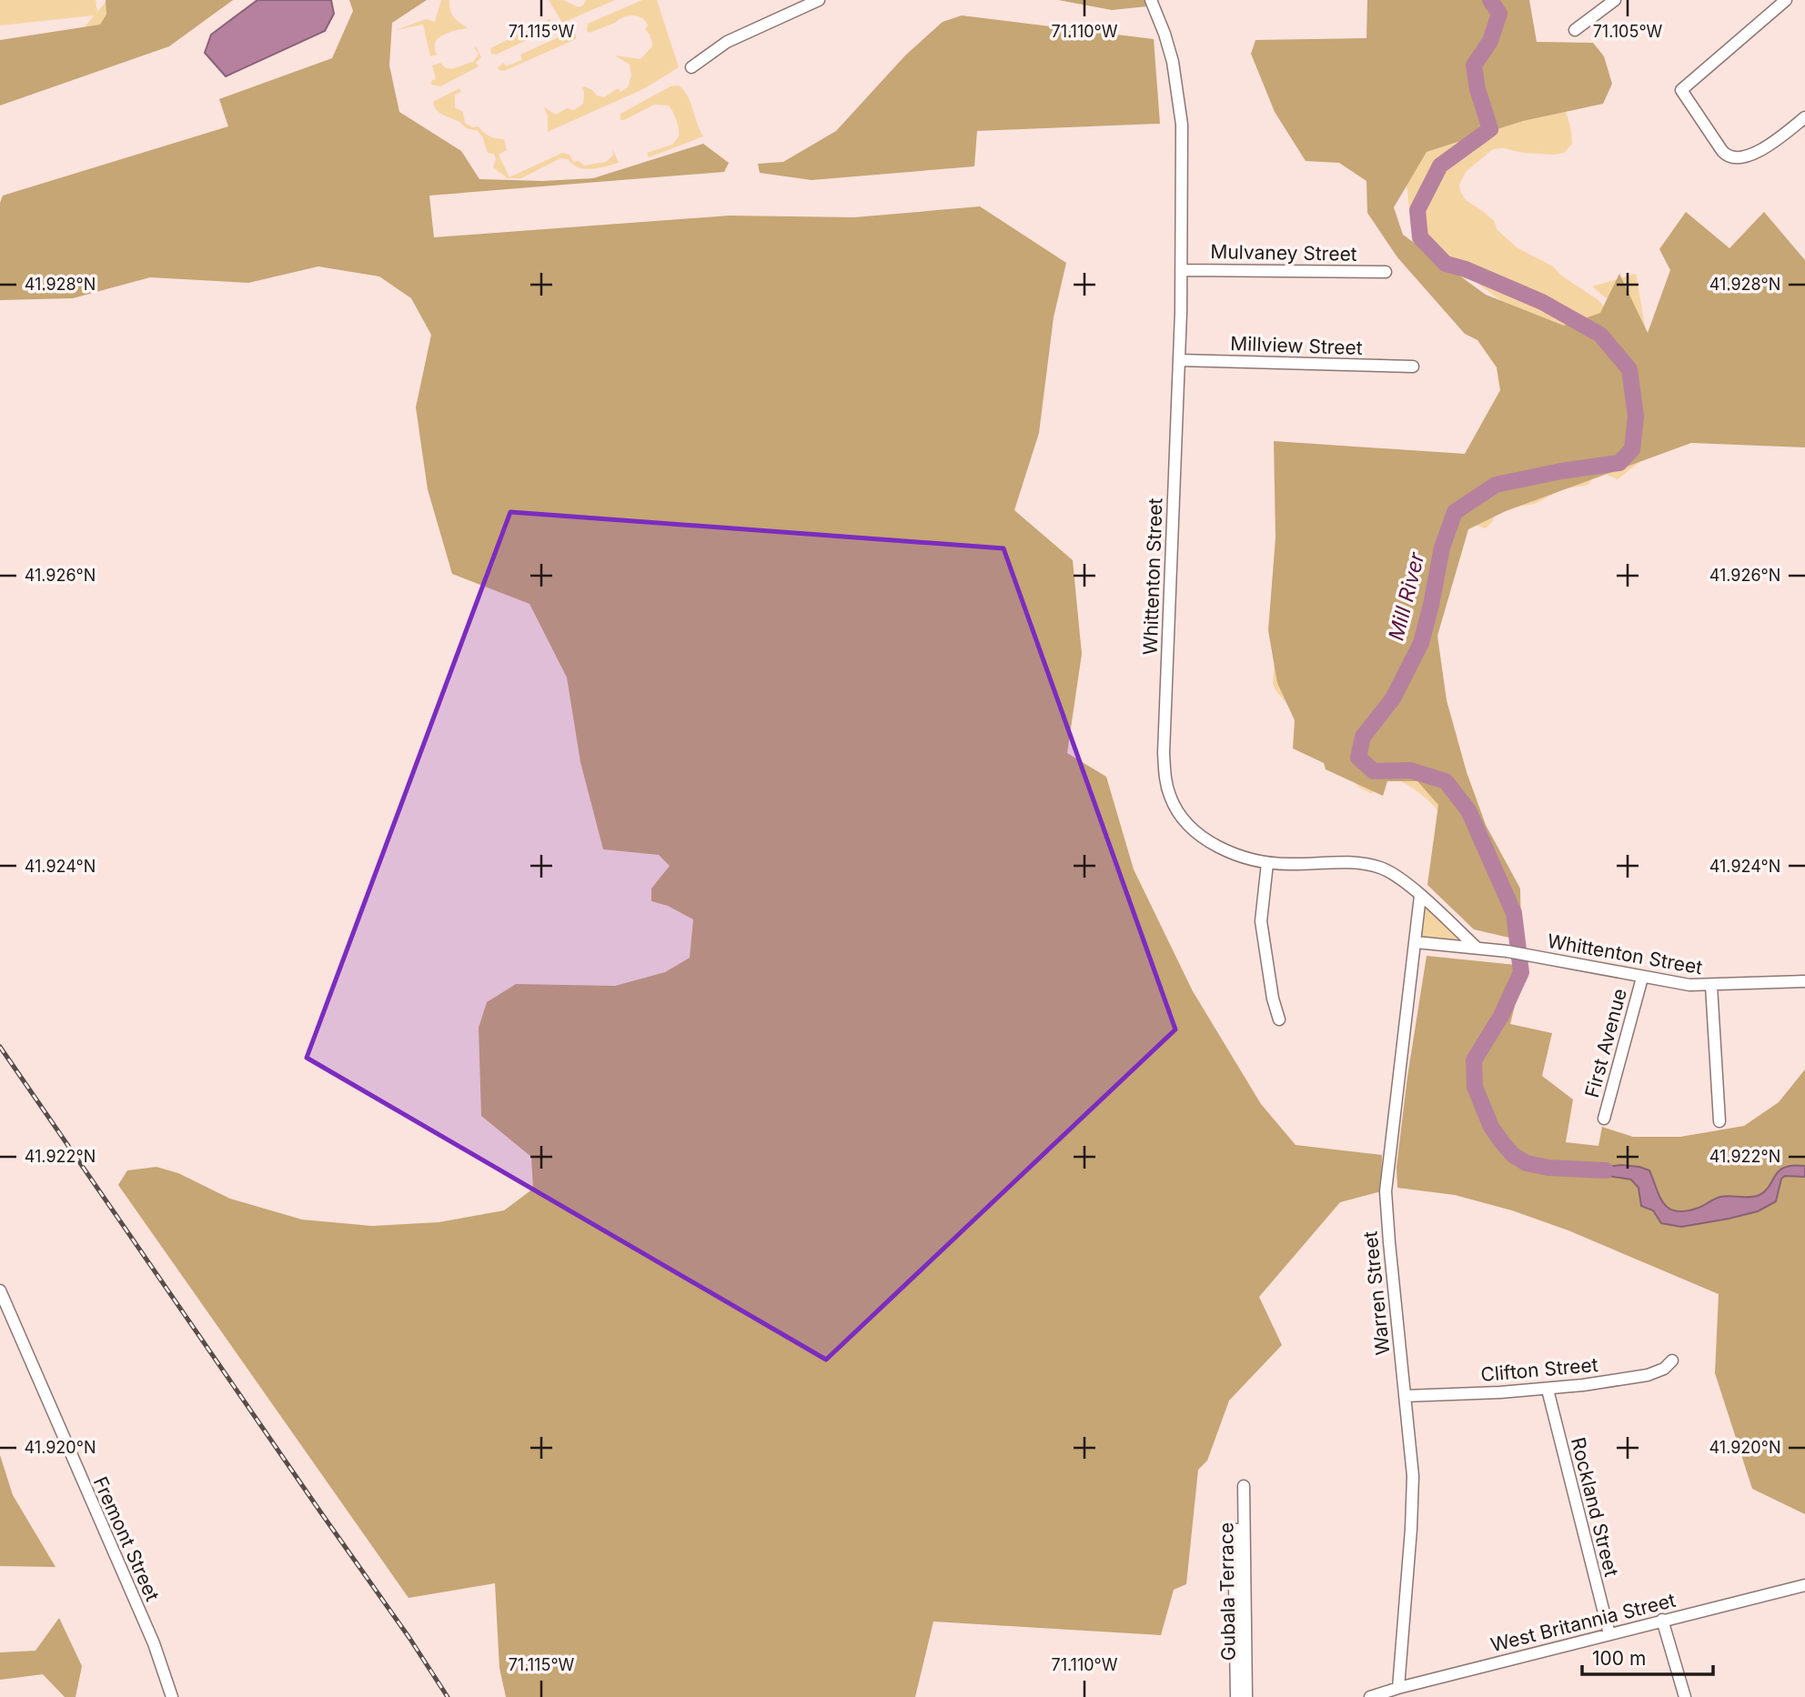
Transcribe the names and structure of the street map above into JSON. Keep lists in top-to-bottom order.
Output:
{
  "streets": {
    "street": [
      "Mulvaney Street",
      "Millview Street",
      "Whittenton Street",
      "First Avenue",
      "Warren Street",
      "Clifton Street",
      "Rockland Street",
      "Fremont Street",
      "Gubala Terrace",
      "West Britannia Street"
    ]
  },
  "crossings": [
    ["Mulvaney Street", "Whittenton Street"],
    ["Millview Street", "Whittenton Street"],
    ["Whittenton Street", "First Avenue"],
    ["Whittenton Street", "Warren Street"],
    ["Warren Street", "Clifton Street"],
    ["Warren Street", "West Britannia Street"],
    ["Clifton Street", "Rockland Street"],
    ["Rockland Street", "West Britannia Street"]
  ],
  "water": ["Mill River"],
  "scale_bar": "100 m",
  "coordinates": [
    "71.115°W",
    "71.110°W",
    "71.105°W",
    "41.928°N",
    "41.926°N",
    "41.924°N",
    "41.922°N",
    "41.920°N"
  ]
}
